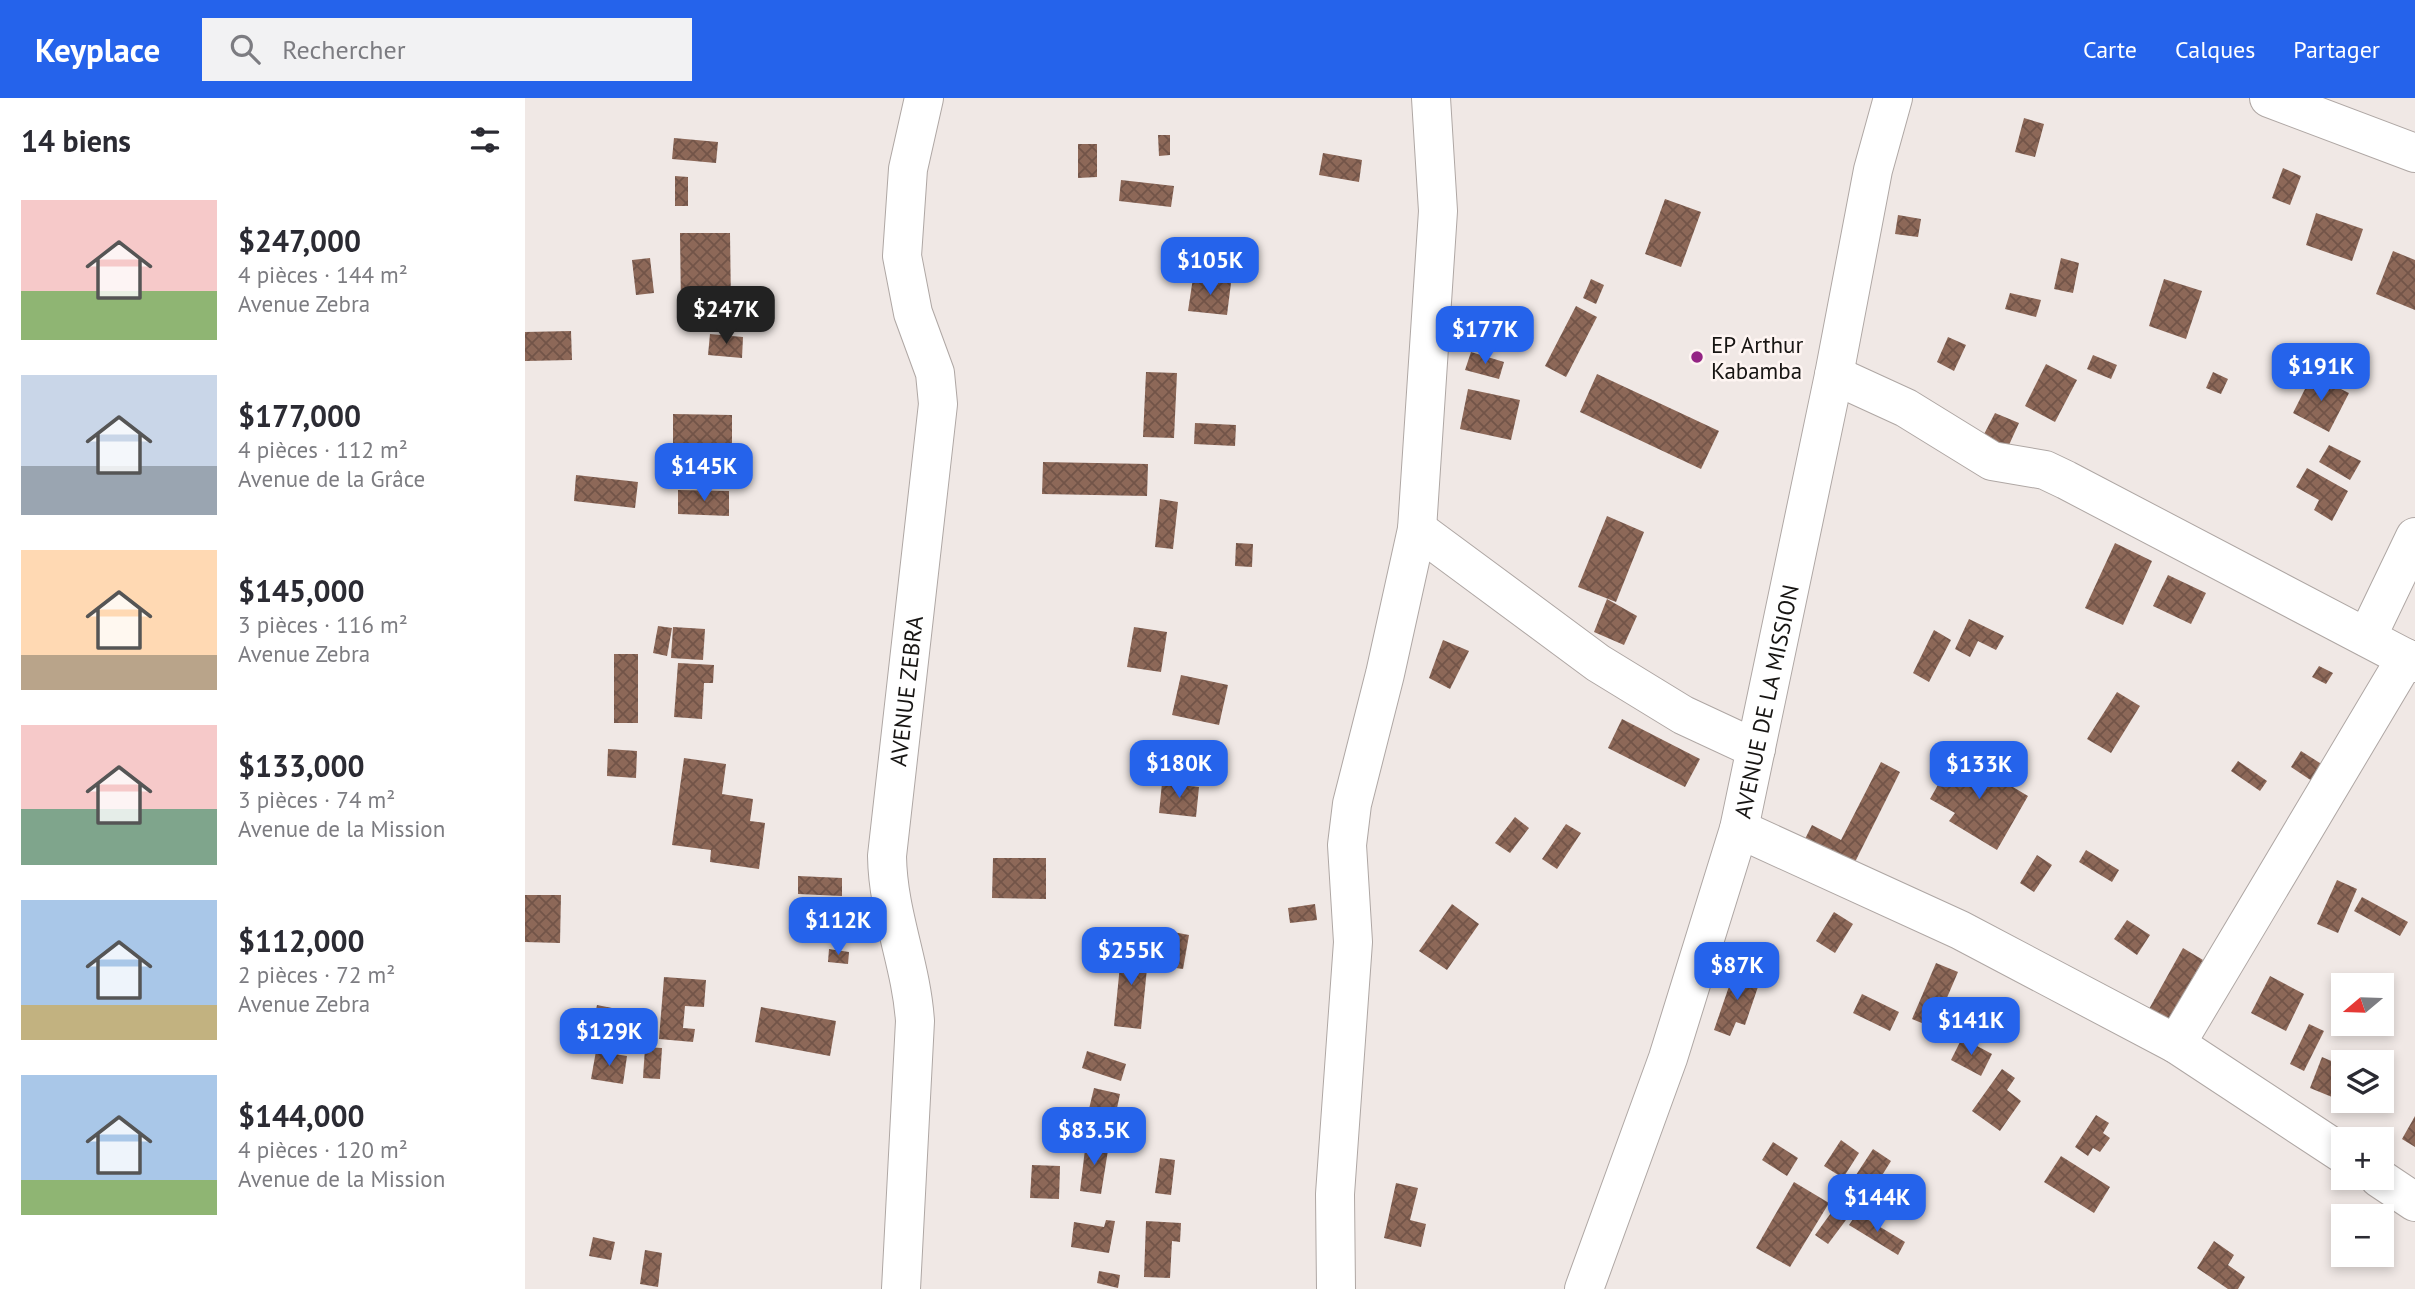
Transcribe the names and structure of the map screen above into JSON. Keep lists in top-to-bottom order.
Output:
{
  "streets": {
    "street": ["AVENUE ZEBRA", "AVENUE DE LA MISSION"]
  },
  "places": ["EP Arthur Kabamba"],
  "north": "left",
  "page": {
    "header": "Keyplace",
    "search": "Rechercher",
    "nav": ["Carte", "Calques", "Partager"],
    "heading": "14 biens",
    "list": [
      {
        "name": "$247,000",
        "note": "4 pièces · 144 m² · Avenue Zebra"
      },
      {
        "name": "$177,000",
        "note": "4 pièces · 112 m² · Avenue de la Grâce"
      },
      {
        "name": "$145,000",
        "note": "3 pièces · 116 m² · Avenue Zebra"
      },
      {
        "name": "$133,000",
        "note": "3 pièces · 74 m² · Avenue de la Mission"
      },
      {
        "name": "$112,000",
        "note": "2 pièces · 72 m² · Avenue Zebra"
      },
      {
        "name": "$144,000",
        "note": "4 pièces · 120 m² · Avenue de la Mission"
      }
    ],
    "price": [
      "$105K",
      "$247K",
      "$177K",
      "$191K",
      "$145K",
      "$180K",
      "$133K",
      "$112K",
      "$255K",
      "$87K",
      "$141K",
      "$129K",
      "$83.5K",
      "$144K"
    ],
    "map_buttons": ["+", "−"]
  }
}
